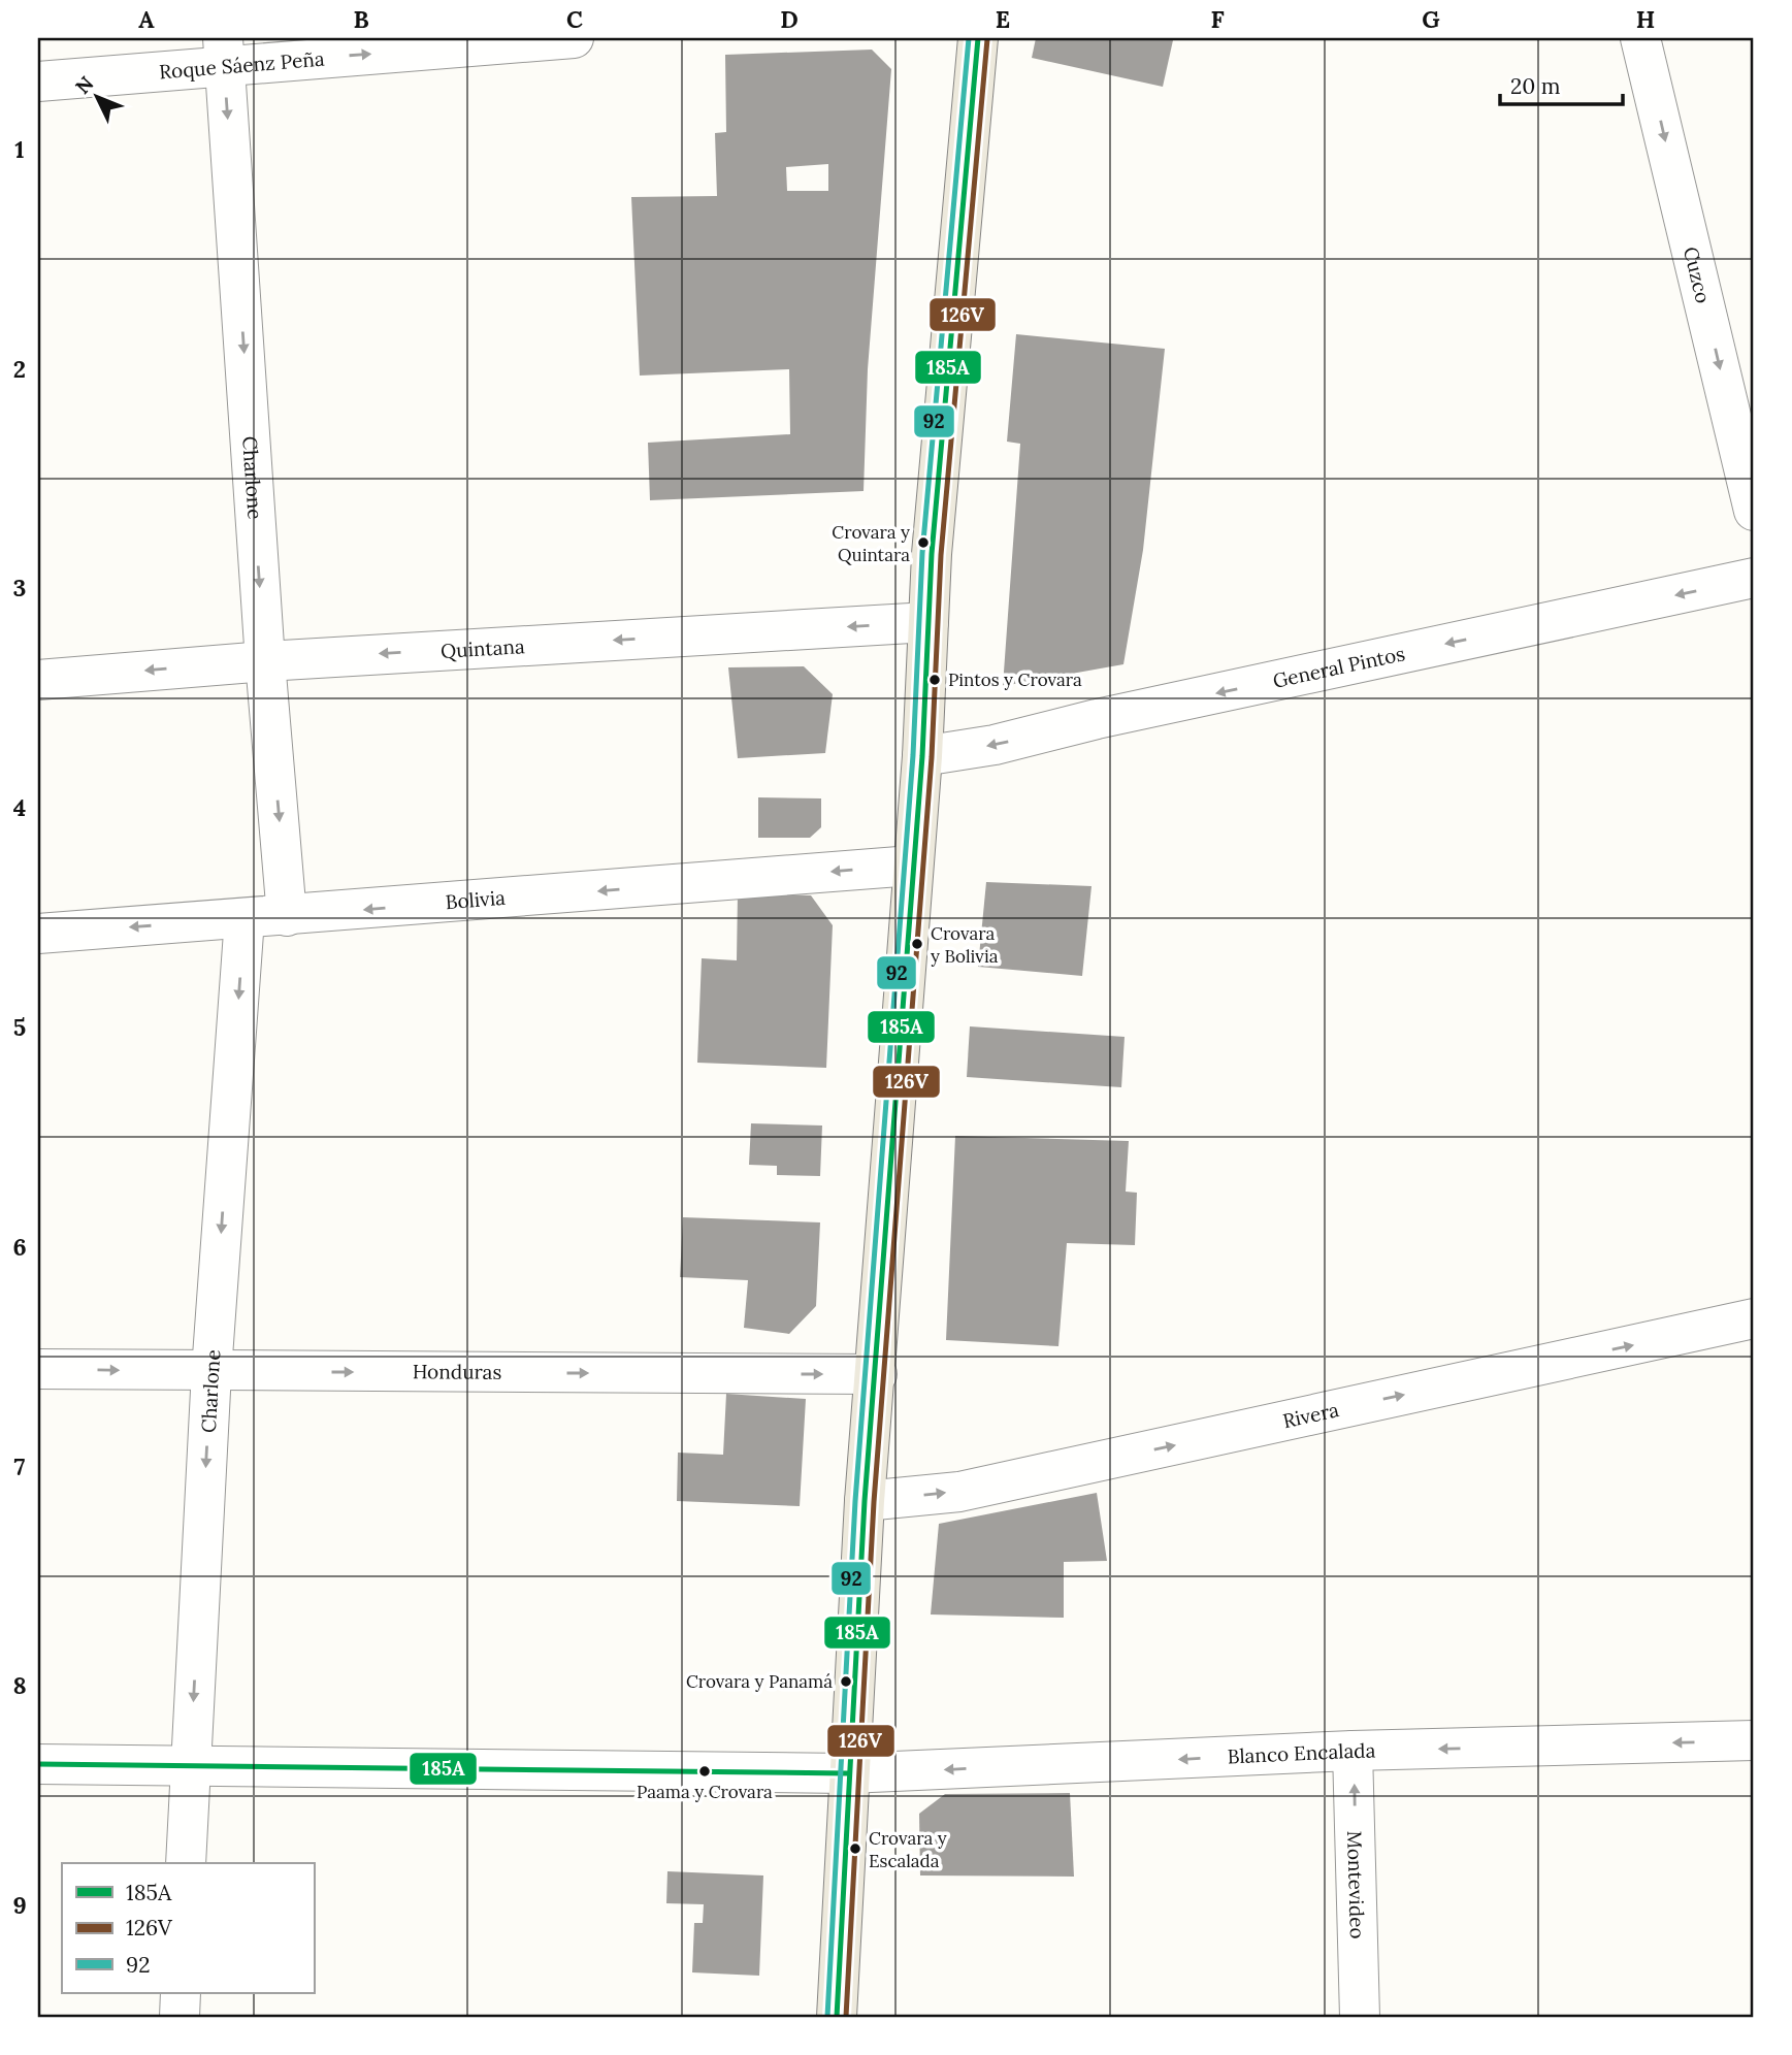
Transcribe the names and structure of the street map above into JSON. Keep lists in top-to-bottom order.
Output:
{
  "streets": {
    "street": [
      "Roque Sáenz Peña",
      "Cuzco",
      "Charlone",
      "Quintana",
      "General Pintos",
      "Bolivia",
      "Honduras",
      "Rivera",
      "Blanco Encalada",
      "Montevideo"
    ]
  },
  "crossings": [
    ["Roque Sáenz Peña", "Charlone"],
    ["Charlone", "Quintana"],
    ["Charlone", "Bolivia"],
    ["Charlone", "Honduras"],
    ["Charlone", "Blanco Encalada"],
    ["Blanco Encalada", "Montevideo"]
  ],
  "one_way": [
    "Roque Sáenz Peña",
    "Cuzco",
    "Charlone",
    "Quintana",
    "General Pintos",
    "Bolivia",
    "Honduras",
    "Rivera",
    "Blanco Encalada",
    "Montevideo"
  ],
  "places": [
    "Crovara y Quintara",
    "Pintos y Crovara",
    "Crovara y Bolivia",
    "Crovara y Panamá",
    "Paama y Crovara",
    "Crovara y Escalada"
  ],
  "lines": ["transit line 185A", "transit line 92", "transit line 126V"],
  "legend": ["185A", "126V", "92"],
  "scale_bar": "20 m",
  "north": "top left",
  "grid": {
    "columns": [
      "A",
      "B",
      "C",
      "D",
      "E",
      "F",
      "G",
      "H"
    ],
    "rows": [
      "1",
      "2",
      "3",
      "4",
      "5",
      "6",
      "7",
      "8",
      "9"
    ]
  }
}
